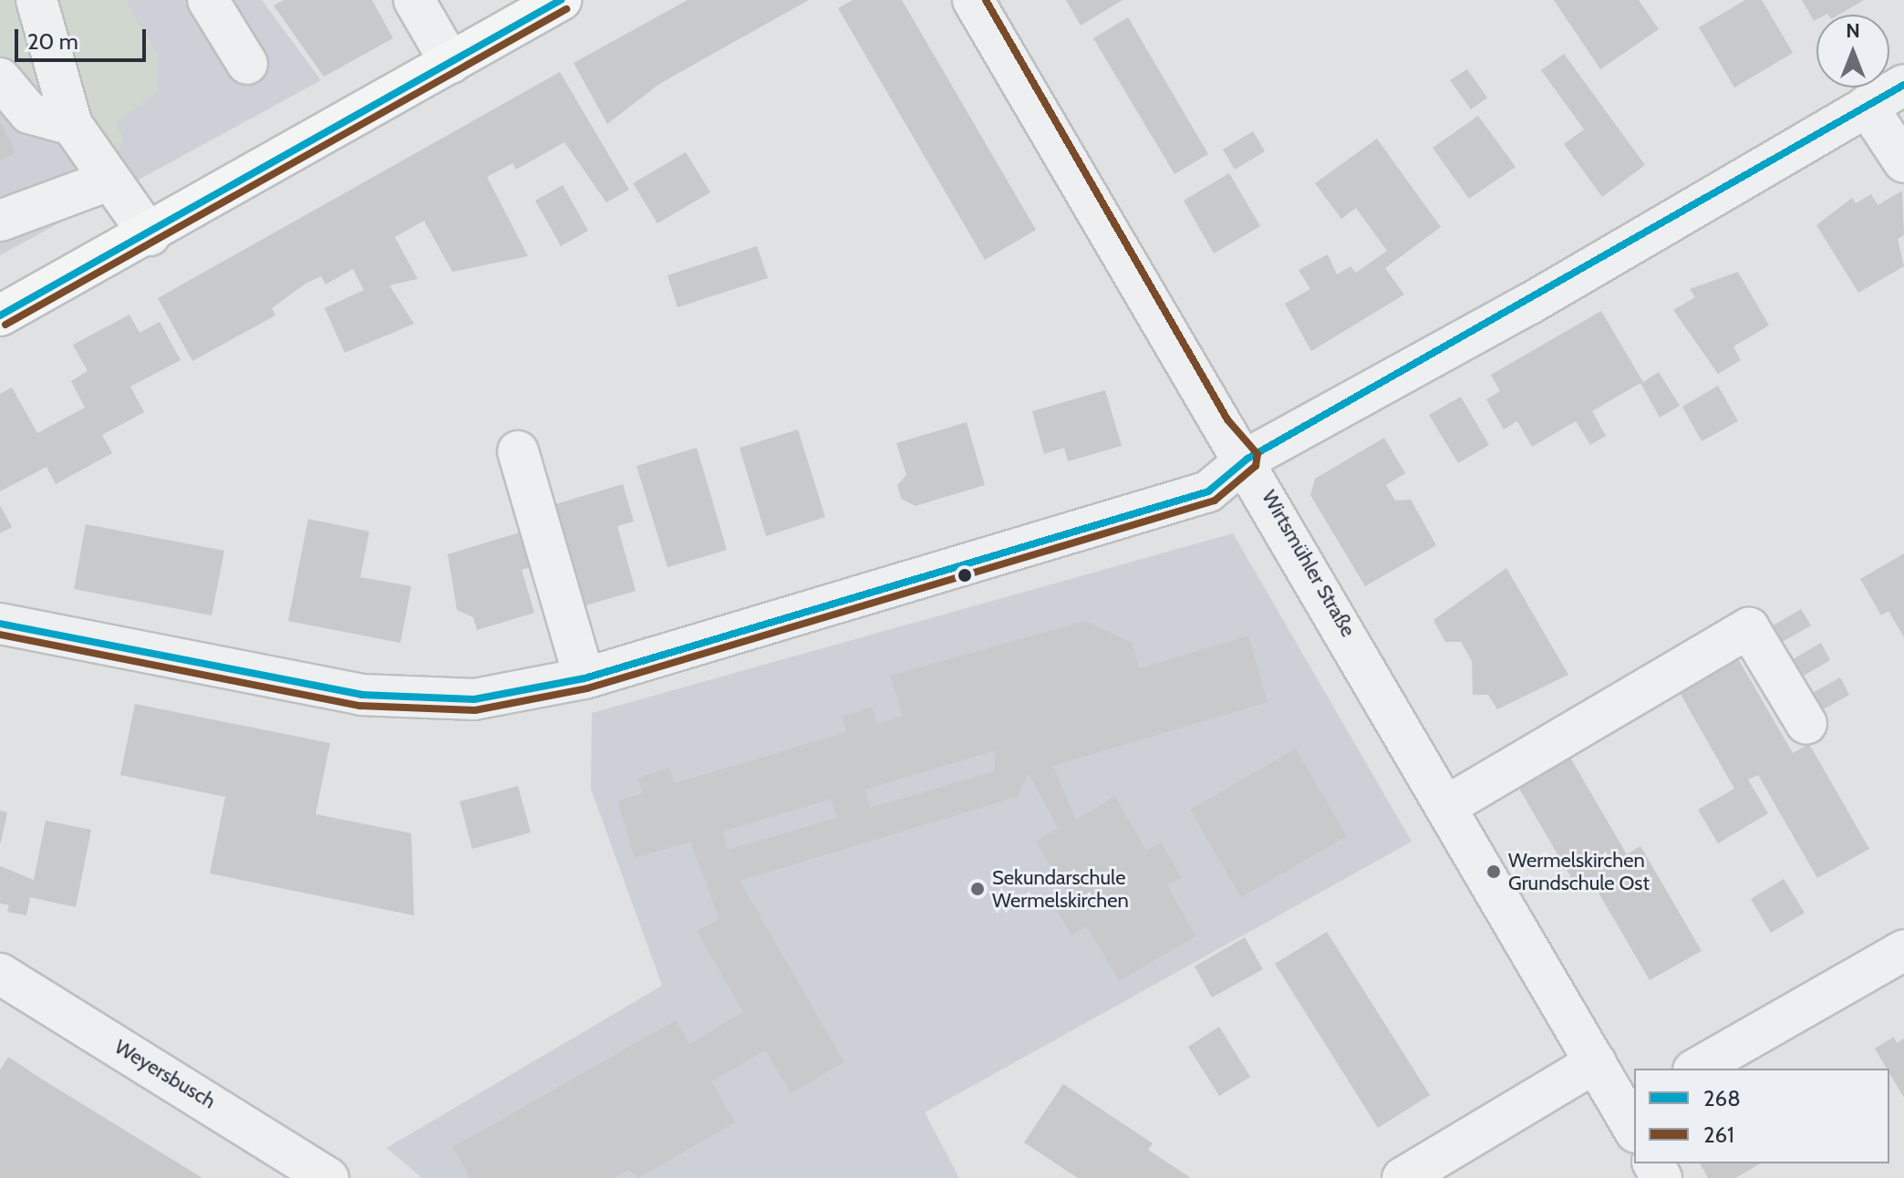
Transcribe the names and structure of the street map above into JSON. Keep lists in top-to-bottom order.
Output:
{
  "streets": {
    "street": ["Wirtsmühler Straße", "Weyersbusch"]
  },
  "places": ["Wermelskirchen Grundschule Ost", "Sekundarschule Wermelskirchen"],
  "lines": ["transit line 268", "transit line 261"],
  "legend": ["268", "261"],
  "scale_bar": "20 m",
  "north": "top"
}
